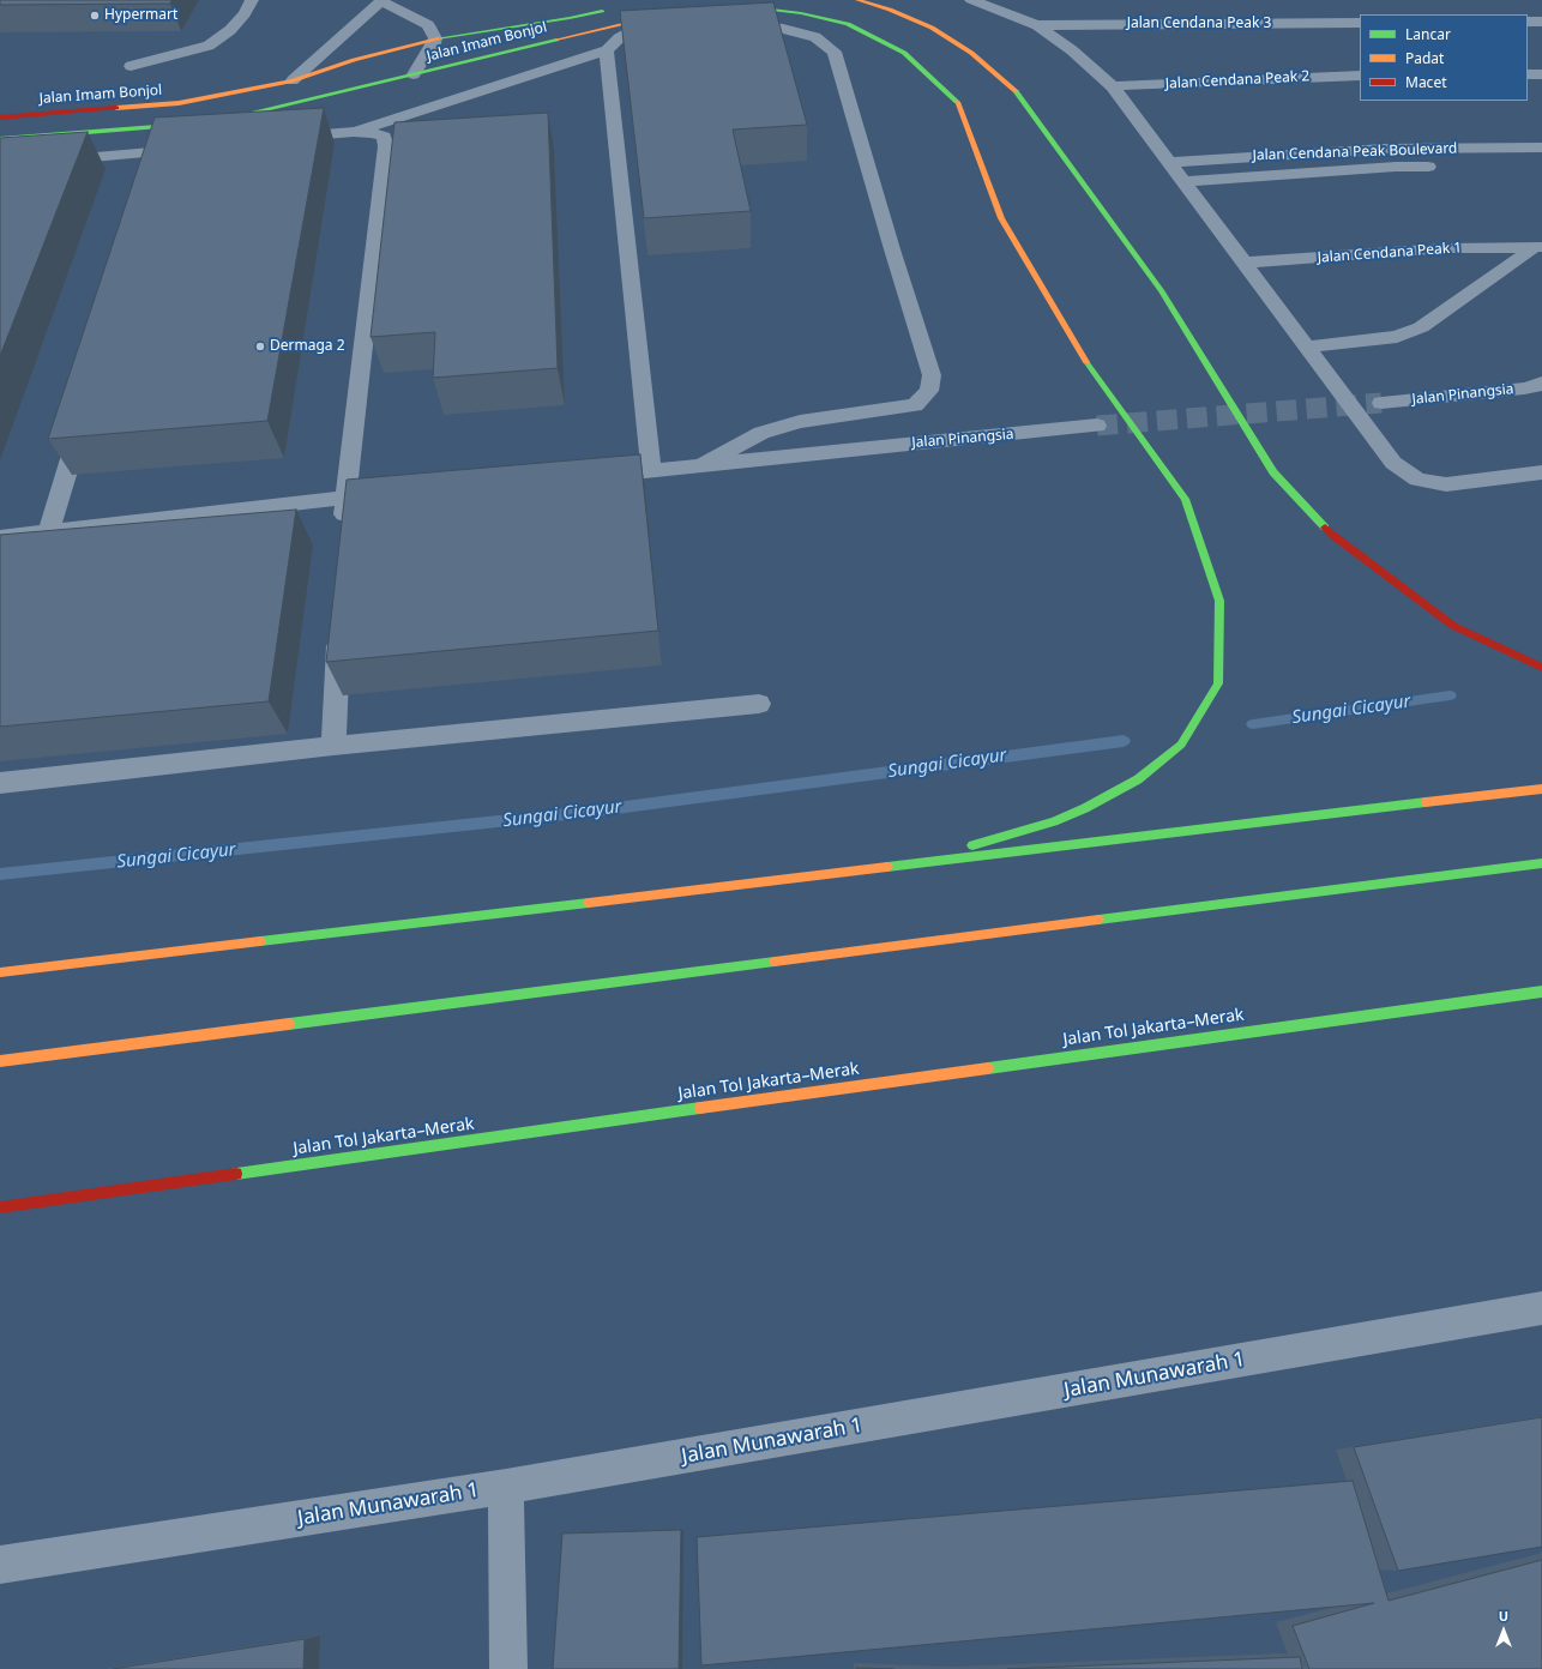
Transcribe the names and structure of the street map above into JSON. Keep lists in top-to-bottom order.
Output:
{
  "streets": {
    "main road": ["Jalan Imam Bonjol", "Jalan Tol Jakarta–Merak"],
    "street": [
      "Jalan Cendana Peak 3",
      "Jalan Cendana Peak 2",
      "Jalan Cendana Peak Boulevard",
      "Jalan Cendana Peak 1",
      "Jalan Pinangsia",
      "Jalan Munawarah 1"
    ]
  },
  "water": ["Sungai Cicayur"],
  "places": ["Hypermart", "Dermaga 2"],
  "legend": ["Lancar", "Padat", "Macet"],
  "north": "top"
}
